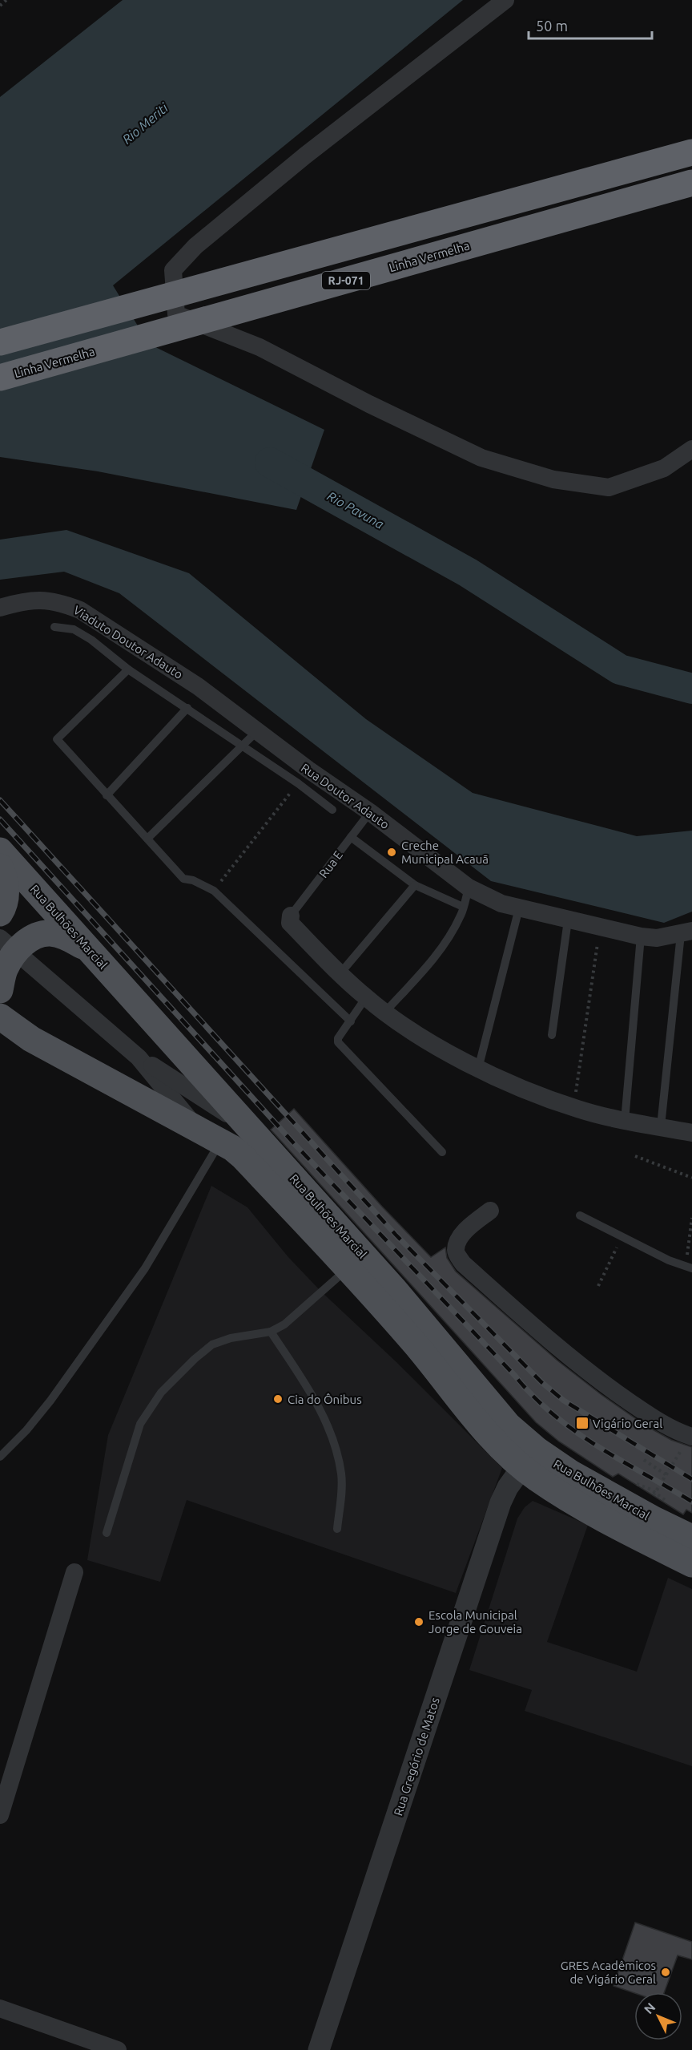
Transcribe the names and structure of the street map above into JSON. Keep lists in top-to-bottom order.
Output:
{
  "streets": {
    "highway": ["Linha Vermelha", "RJ-071"],
    "main road": ["Rua Bulhões Marcial"],
    "street": ["Viaduto Doutor Adauto", "Rua Doutor Adauto", "Rua Gregório de Matos"],
    "lane": ["Rua E"]
  },
  "crossings": [
    ["Viaduto Doutor Adauto", "Rua Doutor Adauto"],
    ["Rua Doutor Adauto", "Rua E"],
    ["Rua Bulhões Marcial", "Rua Gregório de Matos"]
  ],
  "water": ["Rio Meriti", "Rio Pavuna"],
  "places": {
    "other": [
      "Creche Municipal Acauã",
      "Cia do Ônibus",
      "Escola Municipal Jorge de Gouveia",
      "GRES Acadêmicos de Vigário Geral"
    ],
    "transit": ["Vigário Geral"]
  },
  "scale_bar": "50 m",
  "north": "top left"
}
